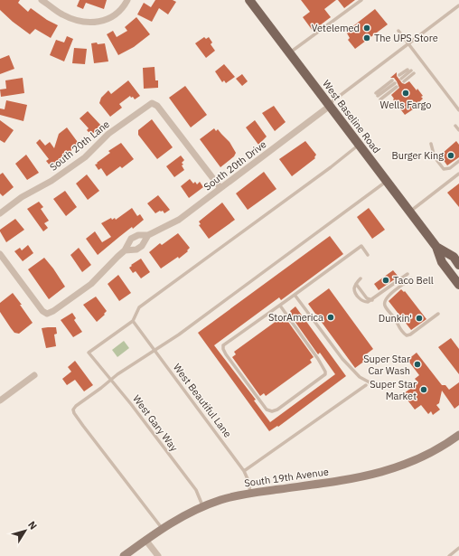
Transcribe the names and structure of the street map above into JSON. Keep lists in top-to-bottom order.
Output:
{
  "streets": {
    "main road": ["West Baseline Road", "South 19th Avenue"],
    "street": ["South 20th Lane", "South 20th Drive"],
    "lane": ["West Beautiful Lane", "West Gary Way"]
  },
  "crossings": [
    ["West Baseline Road", "South 20th Drive"],
    ["South 20th Lane", "South 20th Drive"],
    ["West Beautiful Lane", "West Gary Way"],
    ["West Beautiful Lane", "South 19th Avenue"],
    ["West Gary Way", "South 19th Avenue"]
  ],
  "places": [
    "Vetelemed",
    "The UPS Store",
    "Wells Fargo",
    "Burger King",
    "Taco Bell",
    "StorAmerica",
    "Dunkin'",
    "Super Star Car Wash",
    "Super Star Market"
  ],
  "north": "top right"
}
